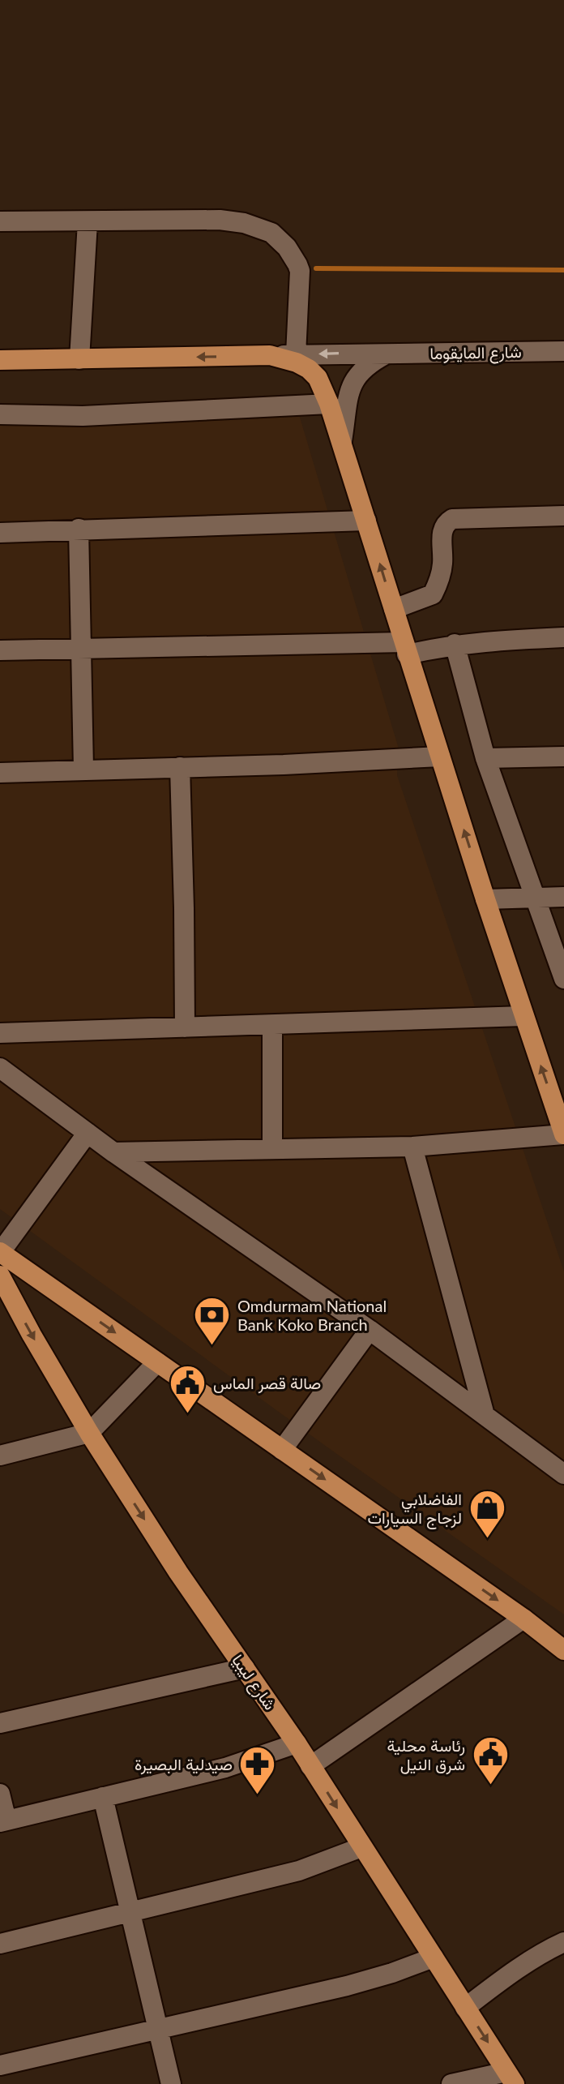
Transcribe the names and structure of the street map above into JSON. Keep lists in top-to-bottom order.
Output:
{
  "streets": {
    "main road": ["شارع ليبيا"],
    "street": ["شارع المايقوما"]
  },
  "places": {
    "bank": ["Omdurmam National Bank Koko Branch"],
    "public building": ["صالة قصر الماس", "رئاسة محلية شرق النيل"],
    "shop": ["الفاضلابي لزجاج السيارات"],
    "pharmacy": ["صيدلية البصيرة"]
  }
}
